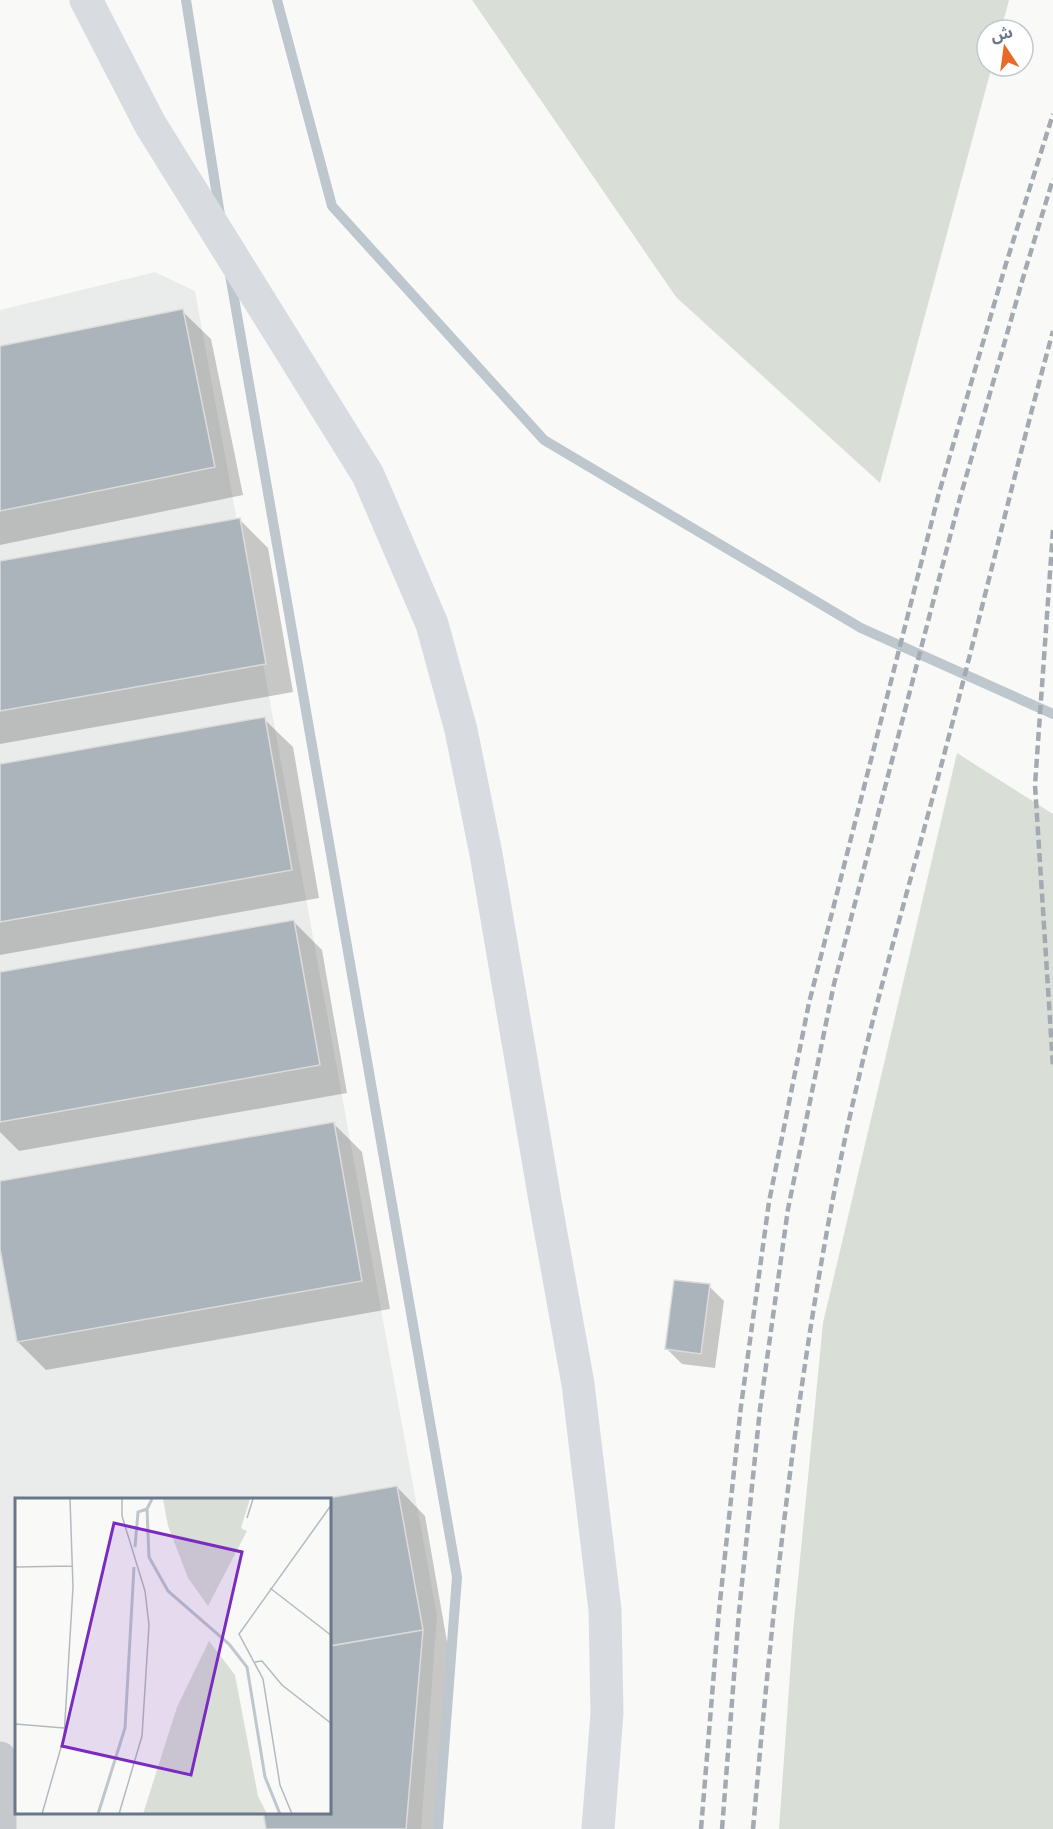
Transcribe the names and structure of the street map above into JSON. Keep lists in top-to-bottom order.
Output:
{
  "north": "top"
}
